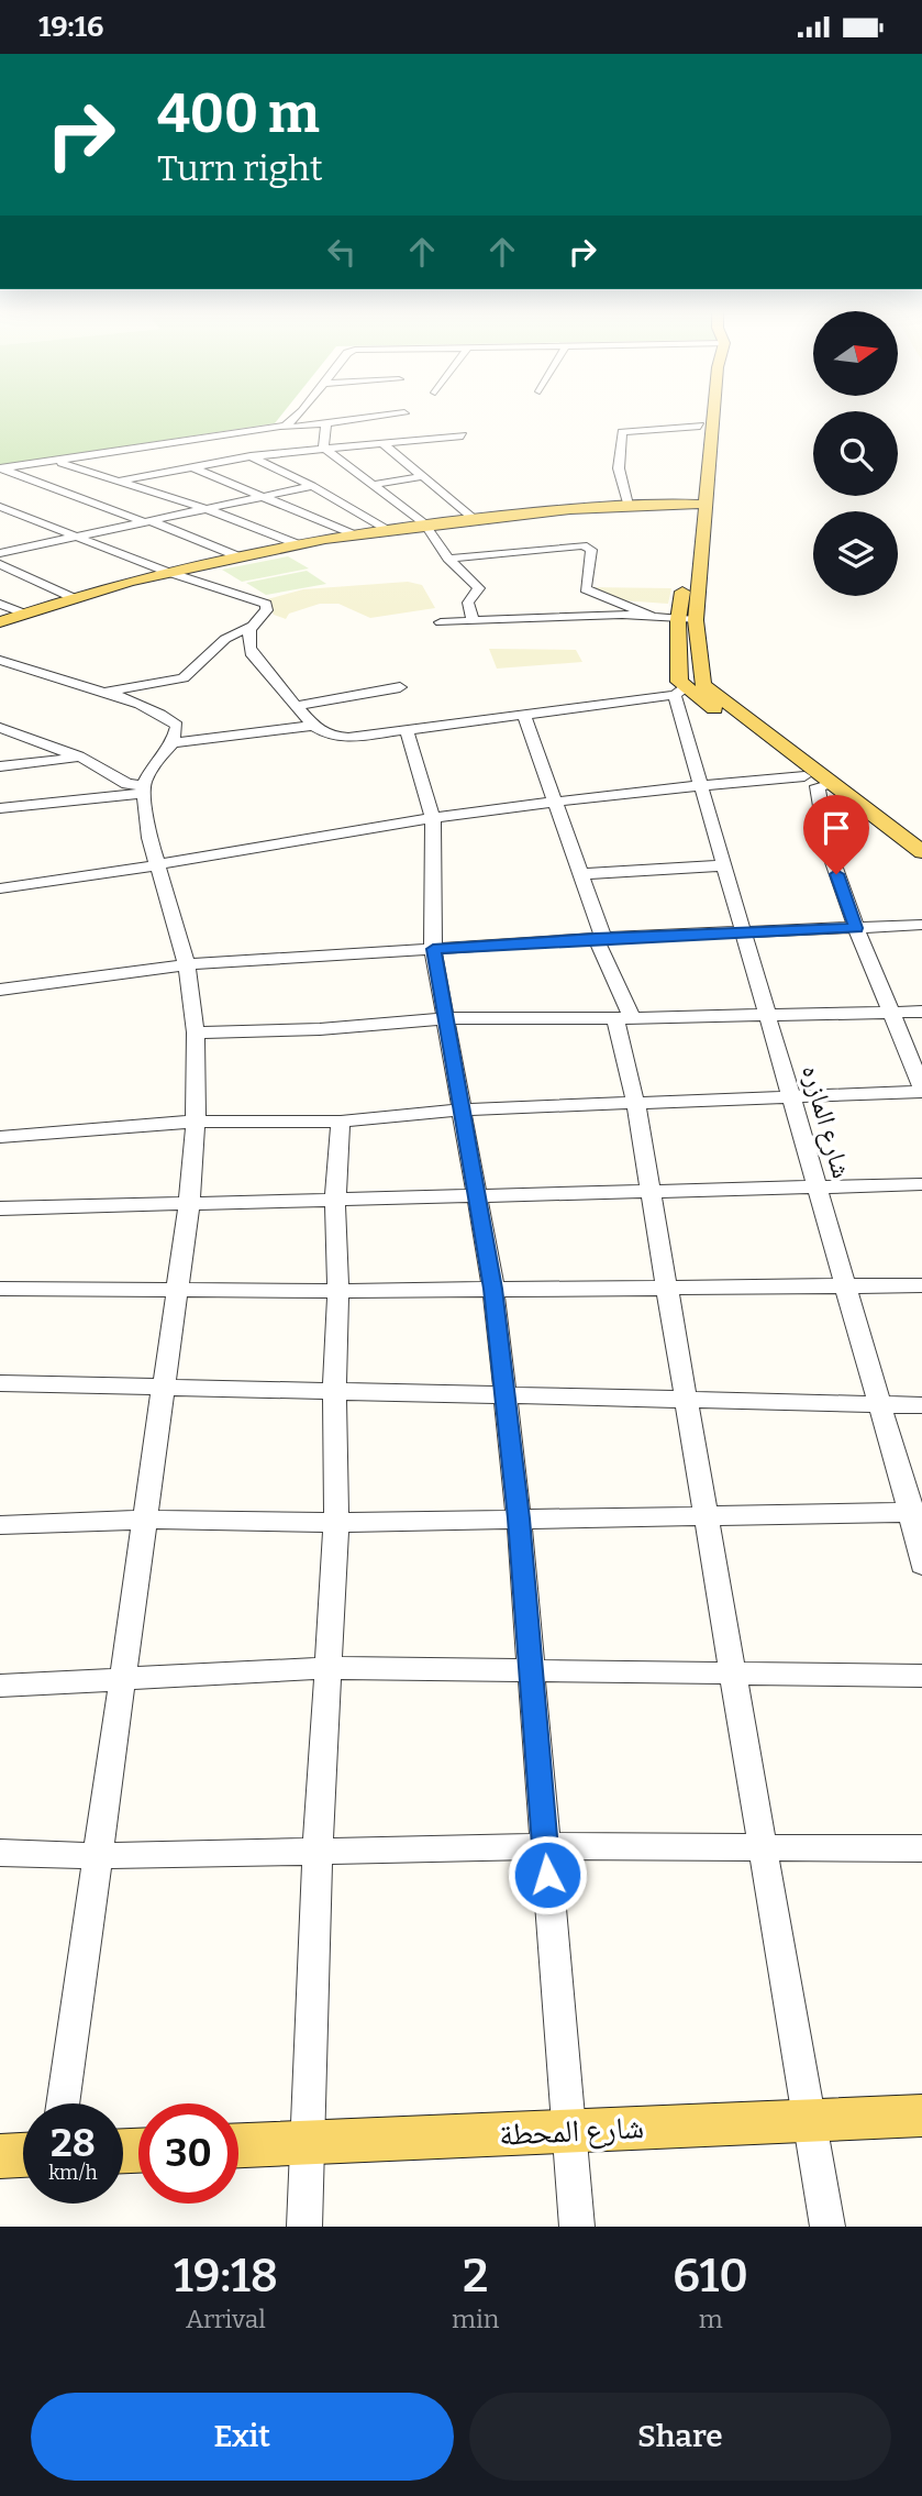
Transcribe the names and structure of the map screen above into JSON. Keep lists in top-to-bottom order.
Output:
{
  "streets": {
    "main road": ["شارع المحطة"],
    "street": ["شارع المازره"]
  },
  "north": "right",
  "page": {
    "status": "19:16",
    "turn": ["400 m", "Turn right"],
    "speed": "28 km/h",
    "limit": "30",
    "eta": [
      "19:18",
      "Arrival",
      "2",
      "min",
      "610",
      "m"
    ],
    "buttons": ["Exit", "Share"]
  }
}
